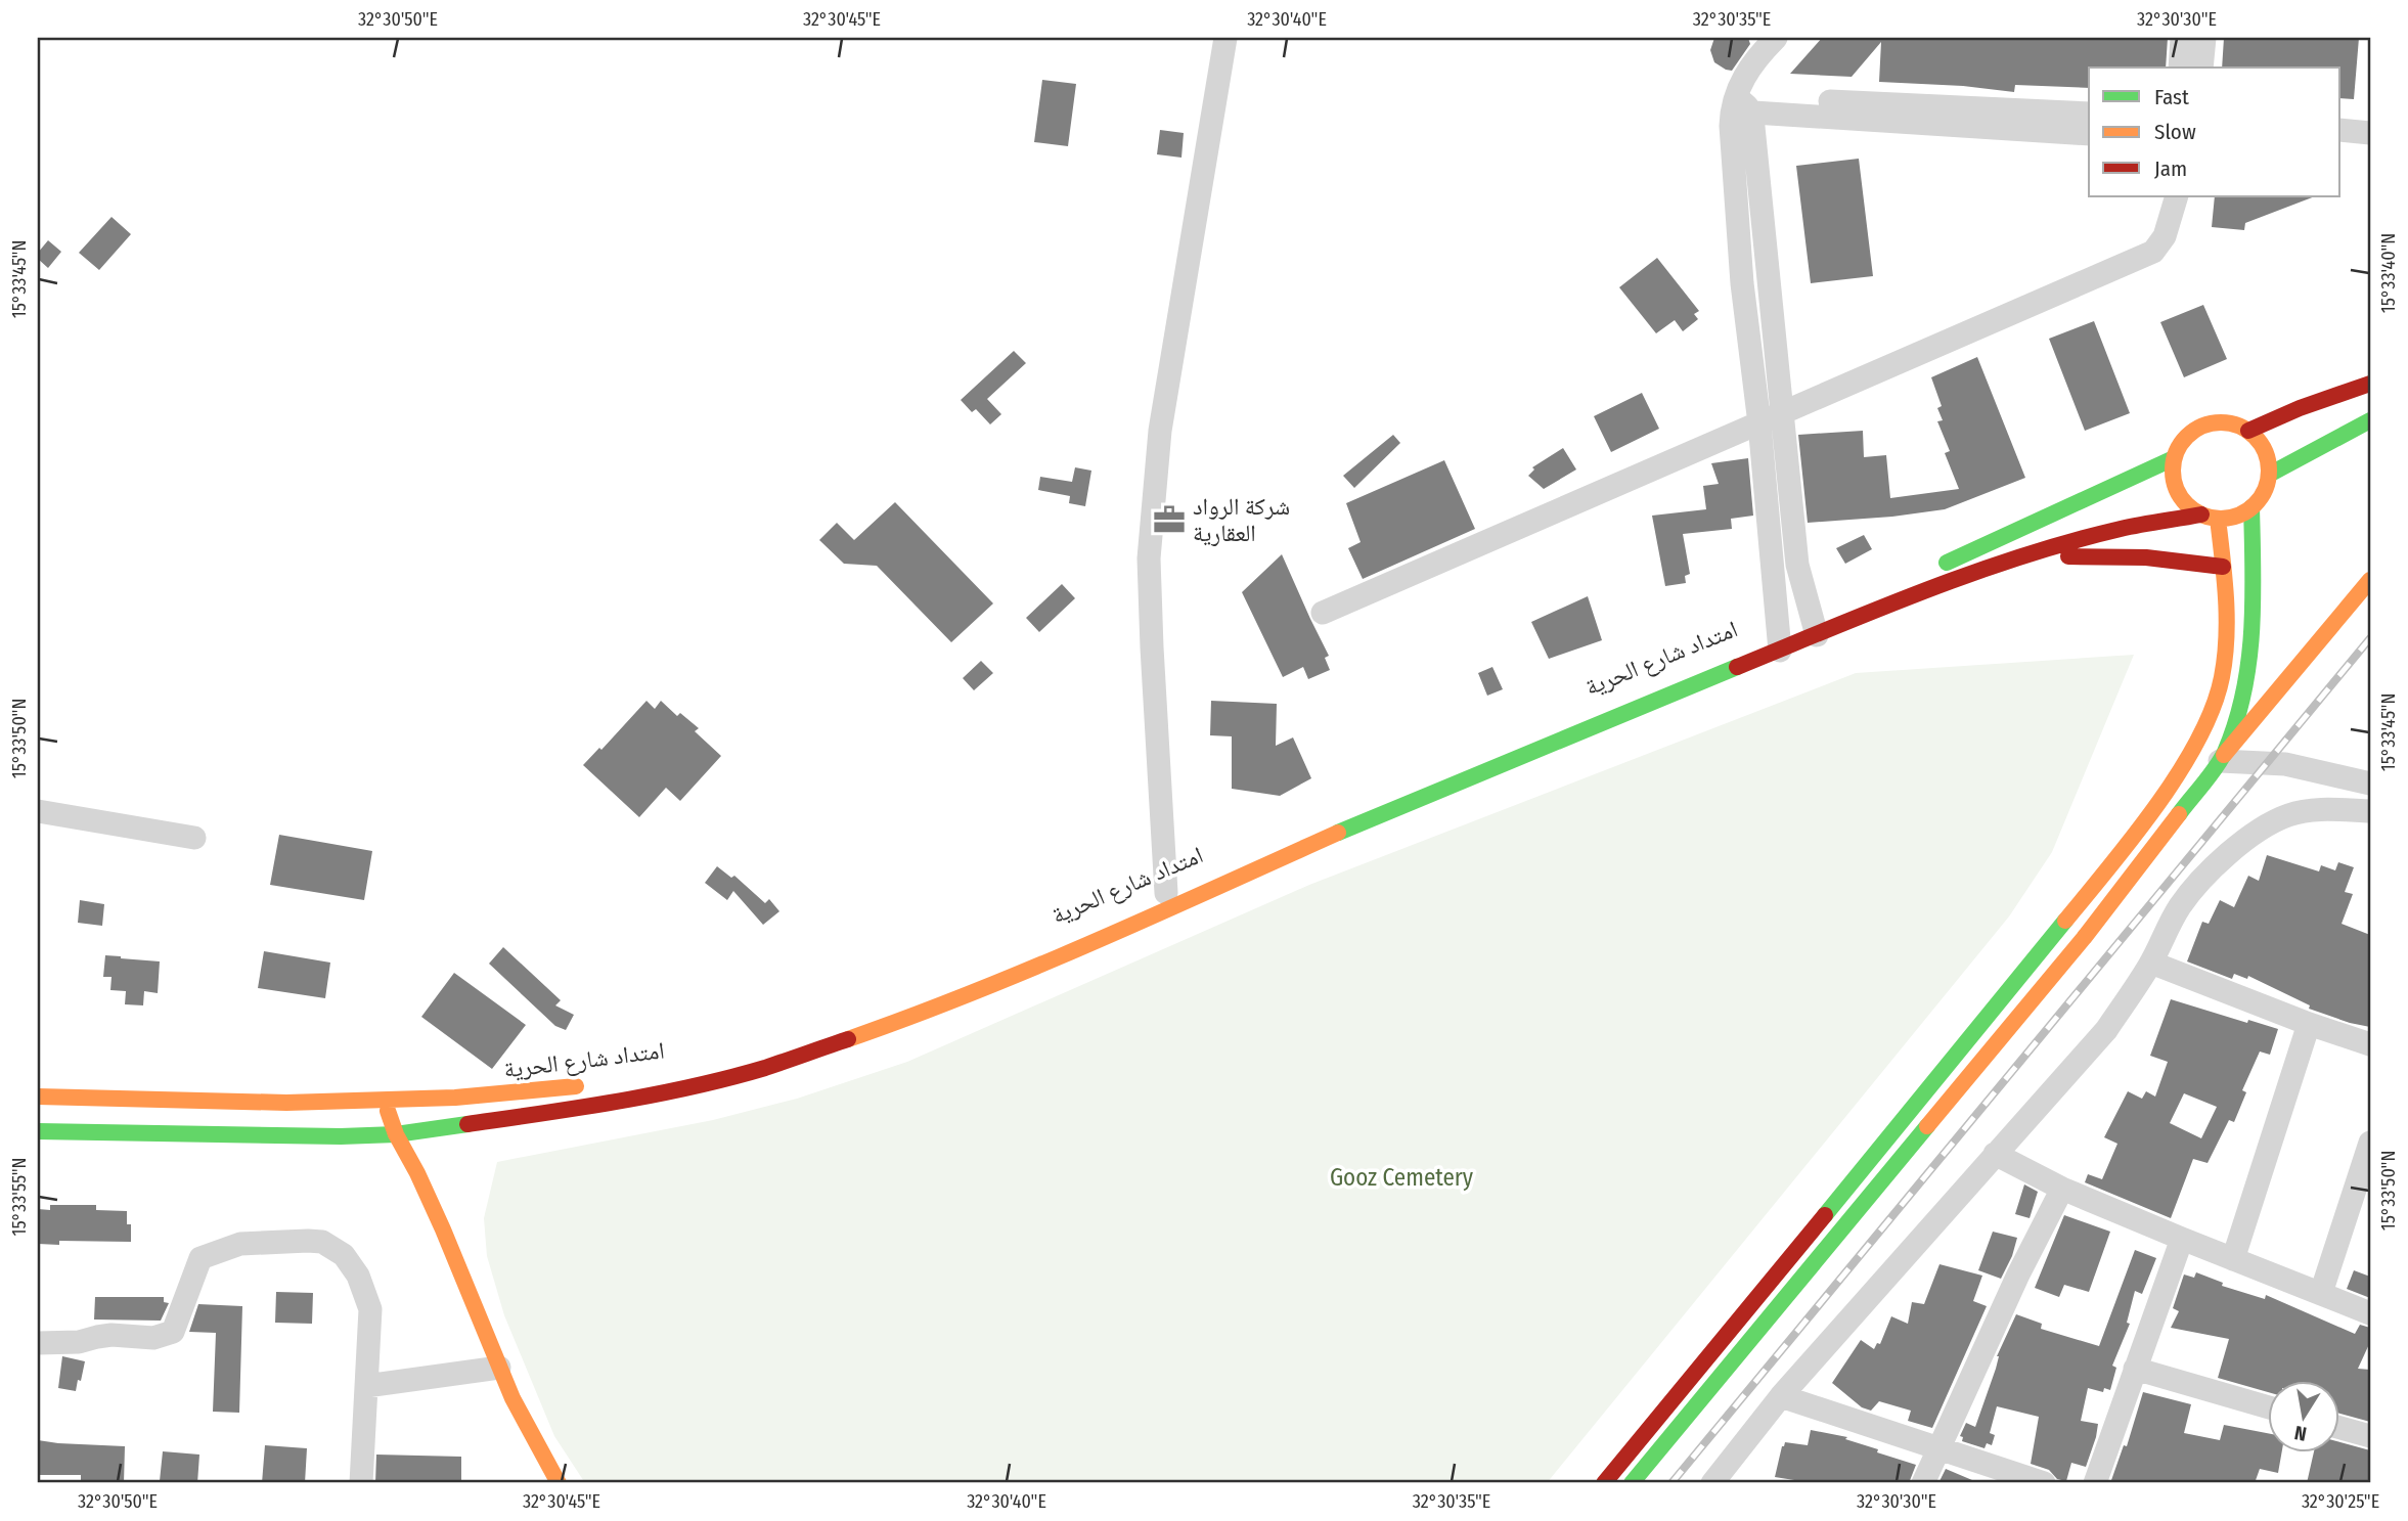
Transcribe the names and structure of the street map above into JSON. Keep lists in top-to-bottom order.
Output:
{
  "streets": {
    "main road": ["امتداد شارع الحرية"]
  },
  "parks": ["Gooz Cemetery"],
  "places": {
    "office": ["شركة الرواد العقارية"]
  },
  "legend": ["Fast", "Slow", "Jam"],
  "north": "bottom",
  "coordinates": [
    "32°30'50\"E",
    "32°30'45\"E",
    "32°30'40\"E",
    "32°30'35\"E",
    "32°30'30\"E",
    "15°33'40\"N",
    "15°33'45\"N",
    "15°33'50\"N",
    "15°33'55\"N",
    "32°30'25\"E"
  ]
}
